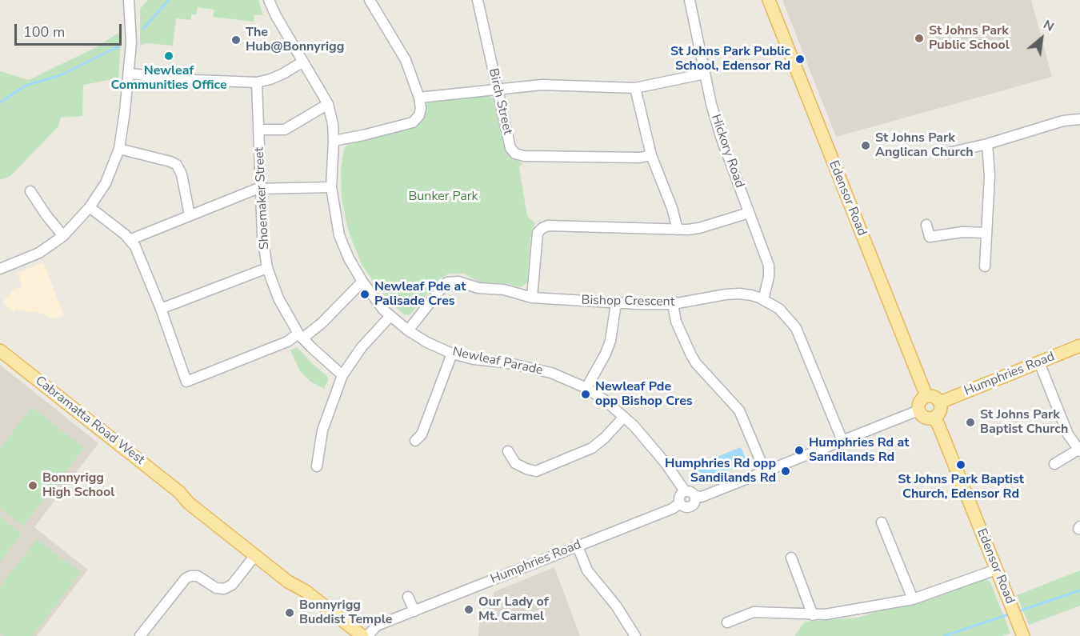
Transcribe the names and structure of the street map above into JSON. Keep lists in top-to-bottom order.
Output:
{
  "streets": {
    "main road": ["Edensor Road", "Humphries Road", "Cabramatta Road West"],
    "street": [
      "Birch Street",
      "Hickory Road",
      "Shoemaker Street",
      "Bishop Crescent",
      "Newleaf Parade"
    ]
  },
  "crossings": [
    ["Hickory Road", "Bishop Crescent"],
    ["Edensor Road", "Humphries Road"],
    ["Bishop Crescent", "Newleaf Parade"],
    ["Newleaf Parade", "Humphries Road"]
  ],
  "parks": ["Bunker Park"],
  "places": [
    "St Johns Park Public School",
    "The Hub@Bonnyrigg",
    "Newleaf Communities Office",
    "St Johns Park Public School, Edensor Rd",
    "St Johns Park Anglican Church",
    "Newleaf Pde at Palisade Cres",
    "Newleaf Pde opp Bishop Cres",
    "St Johns Park Baptist Church",
    "Humphries Rd at Sandilands Rd",
    "St Johns Park Baptist Church, Edensor Rd",
    "Humphries Rd opp Sandilands Rd",
    "Bonnyrigg High School",
    "Our Lady of Mt. Carmel",
    "Bonnyrigg Buddist Temple"
  ],
  "scale_bar": "100 m",
  "north": "top right"
}
